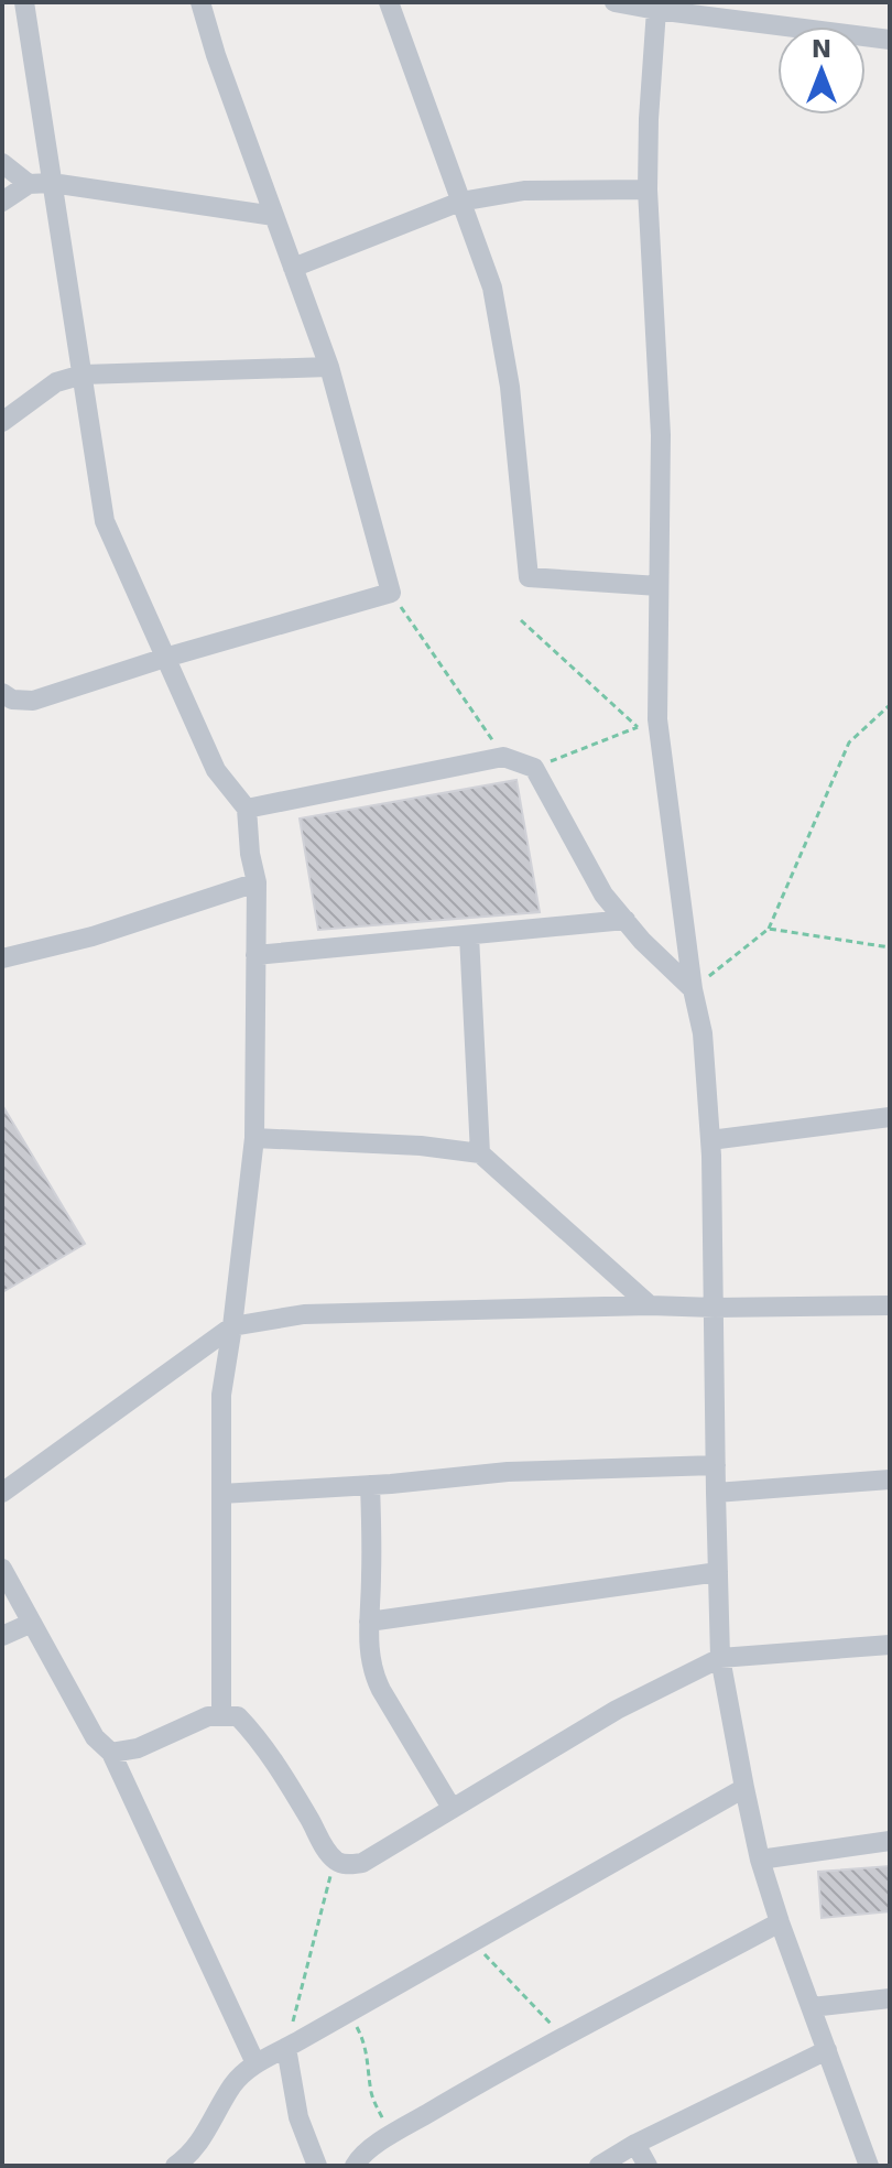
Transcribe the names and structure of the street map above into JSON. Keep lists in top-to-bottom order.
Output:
{
  "north": "top"
}
